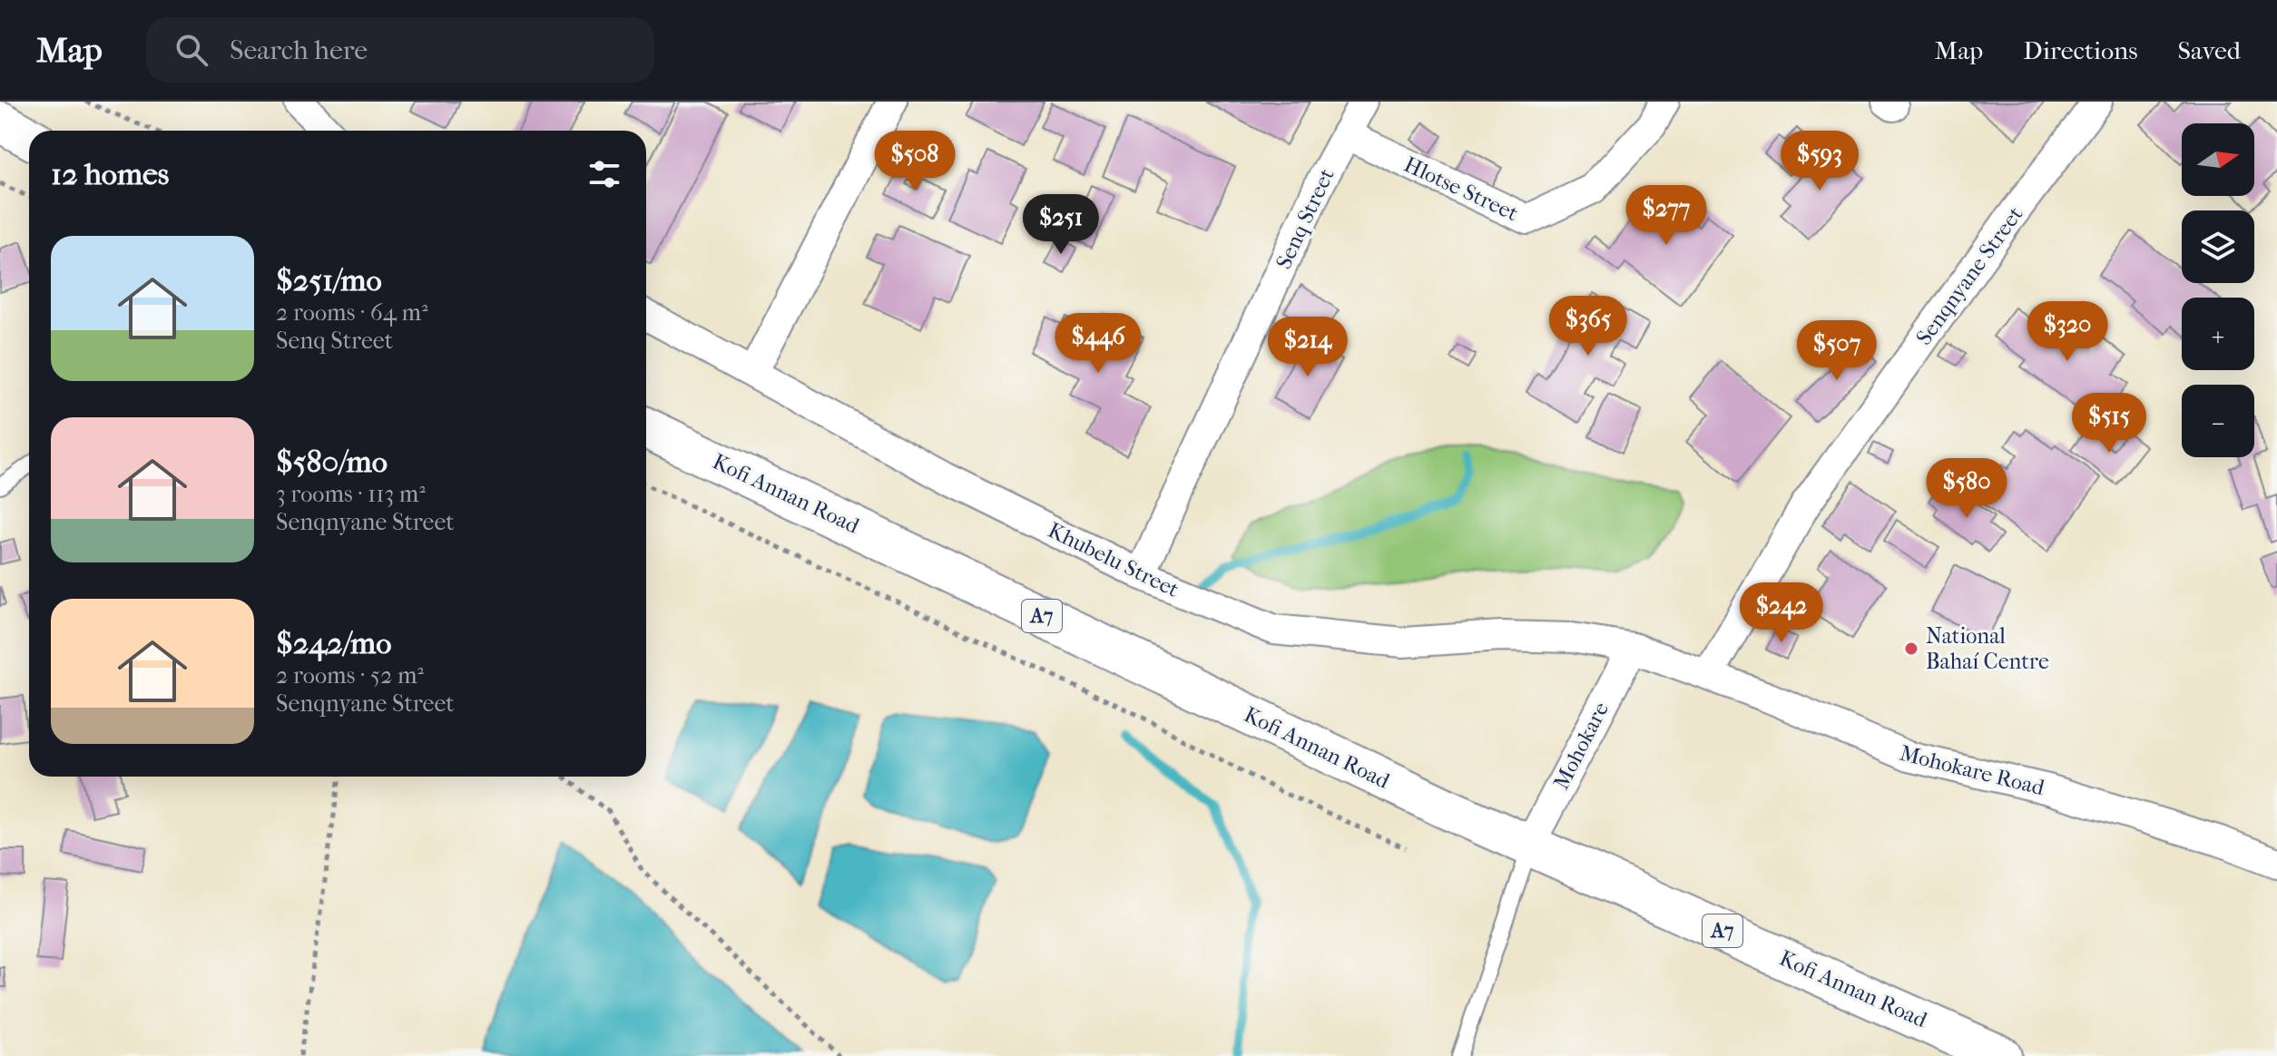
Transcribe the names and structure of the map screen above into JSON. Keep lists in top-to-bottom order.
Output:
{
  "streets": {
    "main road": ["Kofi Annan Road", "A7"],
    "street": [
      "Hlotse Street",
      "Senq Street",
      "Senqnyane Street",
      "Khubelu Street",
      "Mohokare",
      "Mohokare Road"
    ]
  },
  "crossings": [
    ["Hlotse Street", "Senq Street"],
    ["Senq Street", "Khubelu Street"],
    ["Senqnyane Street", "Mohokare Road"],
    ["Kofi Annan Road", "Mohokare"],
    ["Khubelu Street", "Mohokare"],
    ["Khubelu Street", "Mohokare Road"],
    ["Mohokare", "Mohokare Road"]
  ],
  "places": ["National Bahaí Centre"],
  "north": "right",
  "page": {
    "header": "Map",
    "search": "Search here",
    "nav": ["Map", "Directions", "Saved"],
    "map_buttons": ["+", "−"],
    "price": [
      "$508",
      "$593",
      "$277",
      "$251",
      "$365",
      "$320",
      "$446",
      "$214",
      "$507",
      "$515",
      "$580",
      "$242"
    ],
    "heading": "12 homes",
    "list": [
      {
        "name": "$251/mo",
        "note": "2 rooms · 64 m² · Senq Street"
      },
      {
        "name": "$580/mo",
        "note": "3 rooms · 113 m² · Senqnyane Street"
      },
      {
        "name": "$242/mo",
        "note": "2 rooms · 52 m² · Senqnyane Street"
      }
    ]
  }
}
